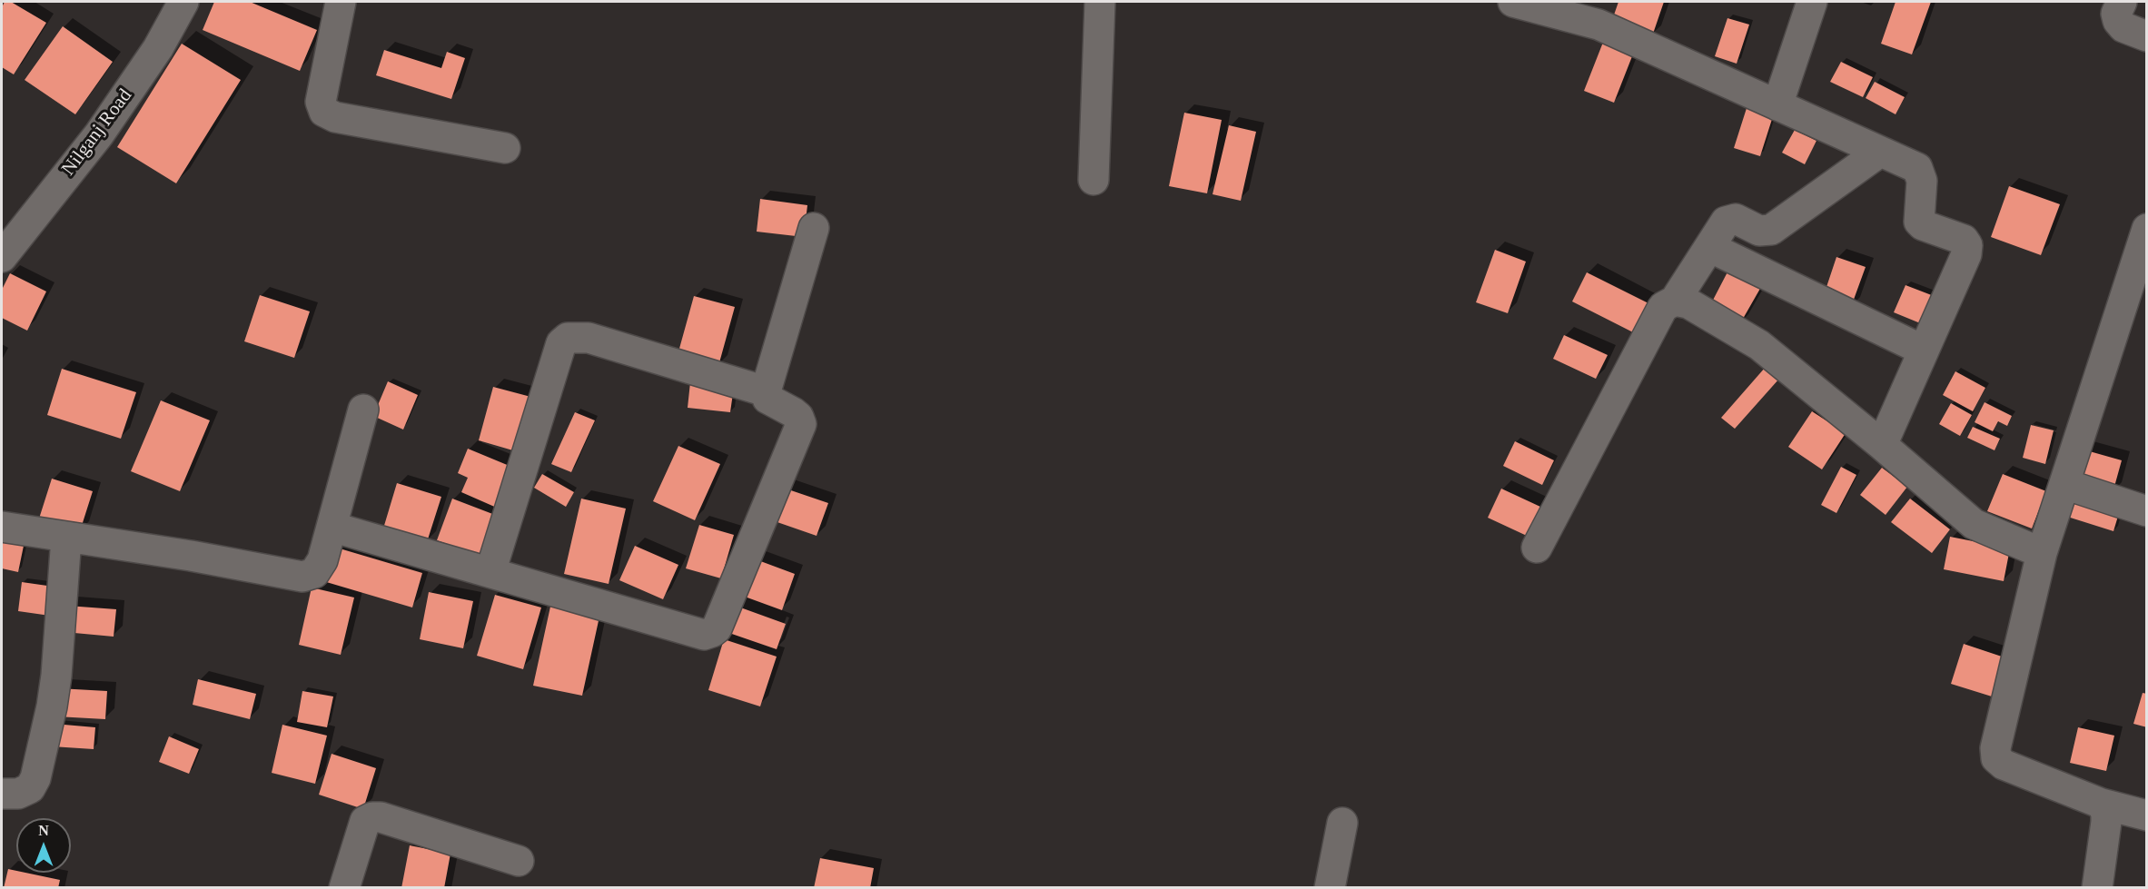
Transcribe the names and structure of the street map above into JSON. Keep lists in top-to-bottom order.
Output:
{
  "streets": {
    "street": ["Nilganj Road"]
  },
  "north": "top"
}
